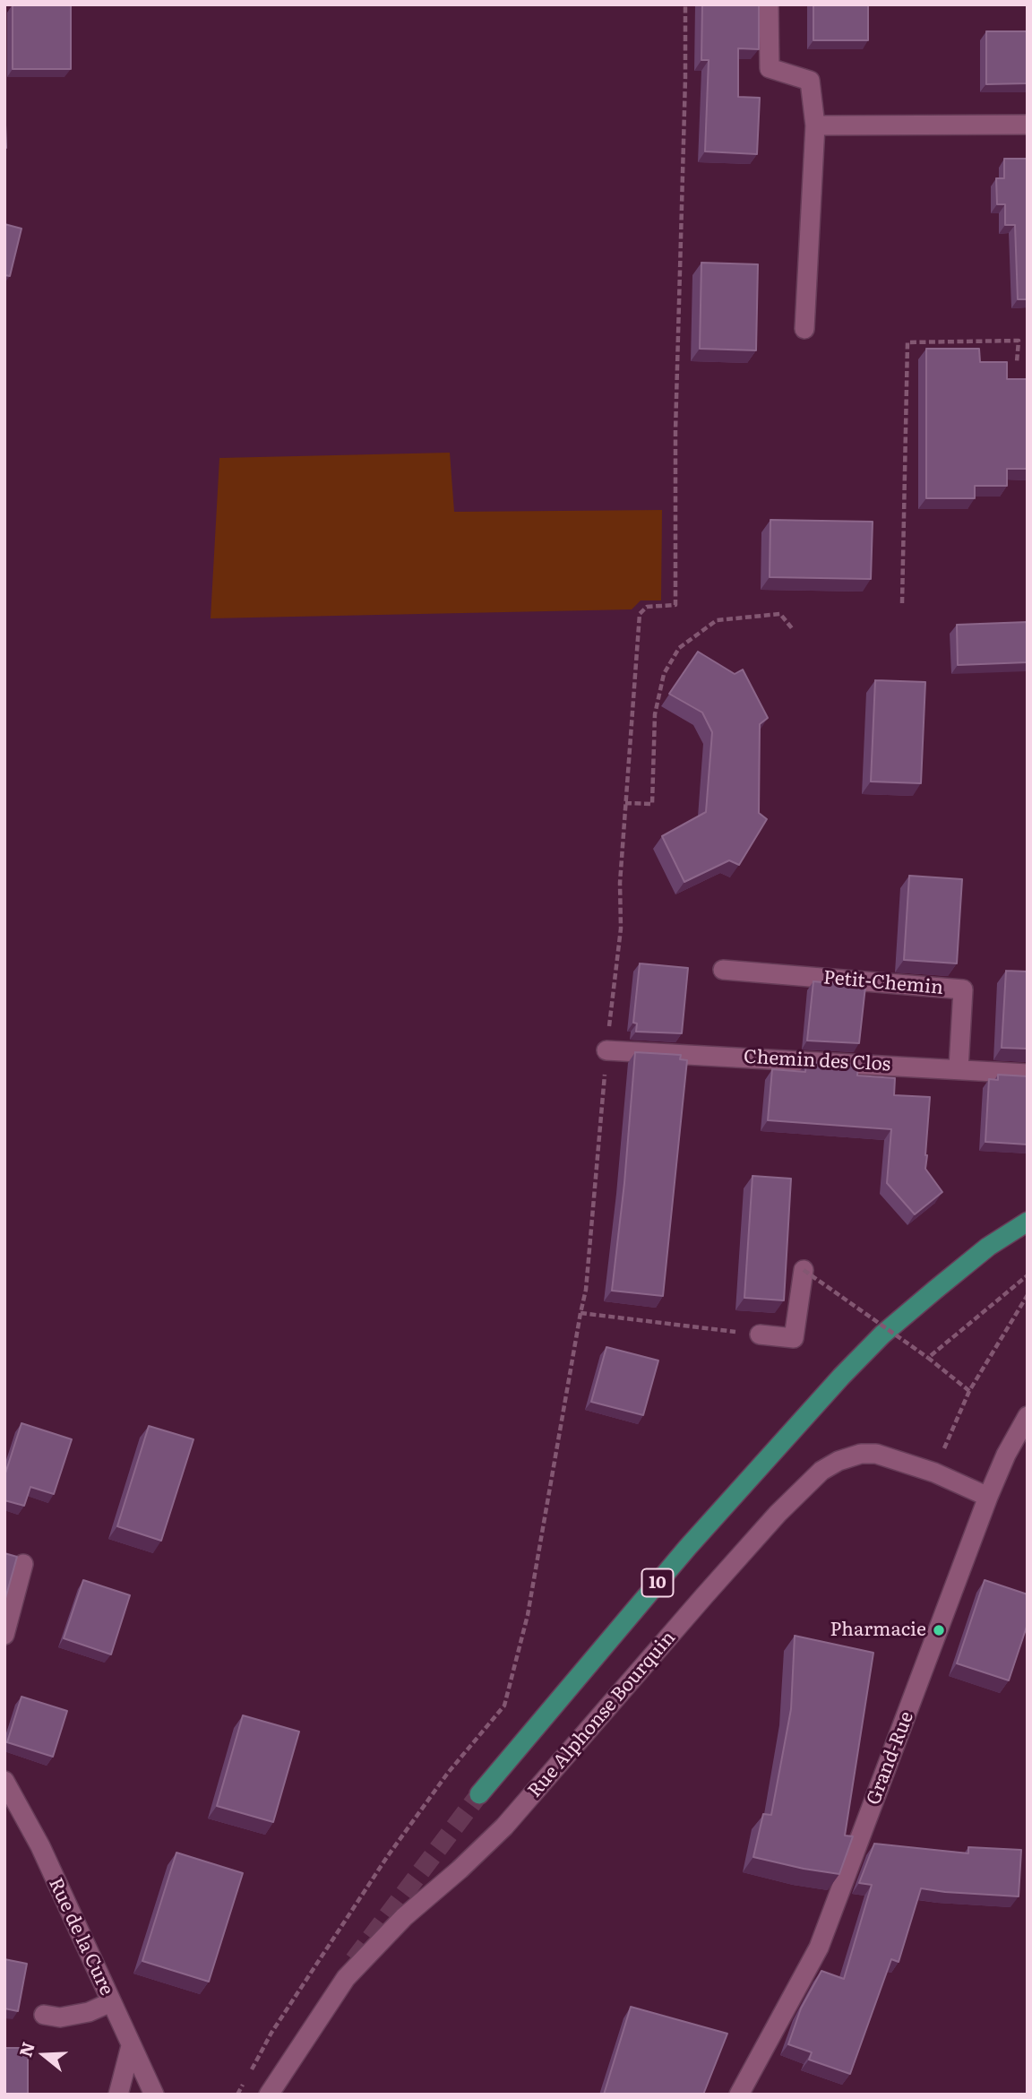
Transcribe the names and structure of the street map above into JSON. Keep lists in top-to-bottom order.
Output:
{
  "streets": {
    "main road": ["10"],
    "street": [
      "Petit-Chemin",
      "Chemin des Clos",
      "Rue Alphonse Bourquin",
      "Grand-Rue",
      "Rue de la Cure"
    ]
  },
  "crossings": [
    ["Petit-Chemin", "Chemin des Clos"],
    ["Rue Alphonse Bourquin", "Grand-Rue"]
  ],
  "places": ["Pharmacie"],
  "north": "left"
}
